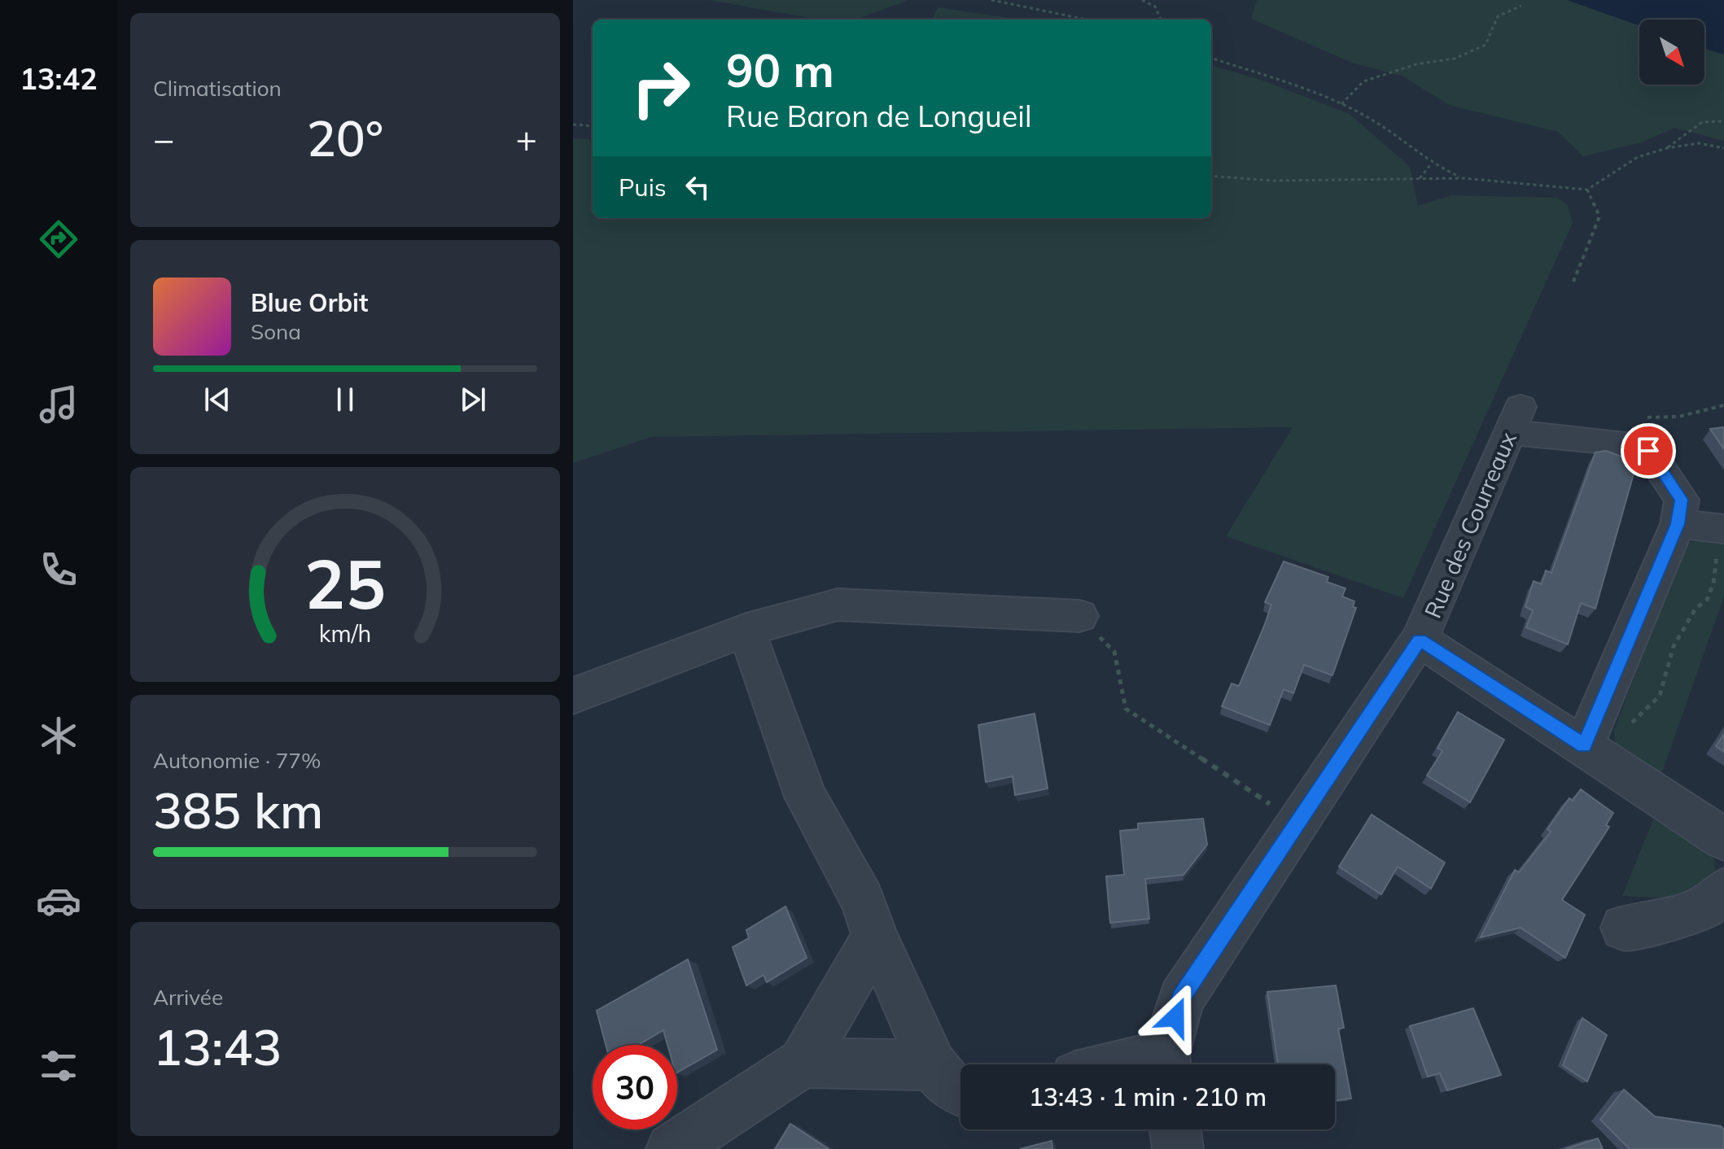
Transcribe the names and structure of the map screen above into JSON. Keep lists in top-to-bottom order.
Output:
{
  "streets": {
    "street": ["Rue des Courreaux"]
  },
  "north": "bottom right",
  "page": {
    "tabs": "13:42",
    "tile": [
      "Climatisation",
      ["Autonomie · 77%", "385 km"],
      ["Arrivée", "13:43"]
    ],
    "turn": ["90 m", "Rue Baron de Longueil"],
    "heat": ["−", "20°", "+"],
    "then": "Puis",
    "song": ["Blue Orbit", "Sona"],
    "limit": "30",
    "trip": "13:43 · 1 min · 210 m",
    "gauge": ["25", "km/h"]
  }
}
